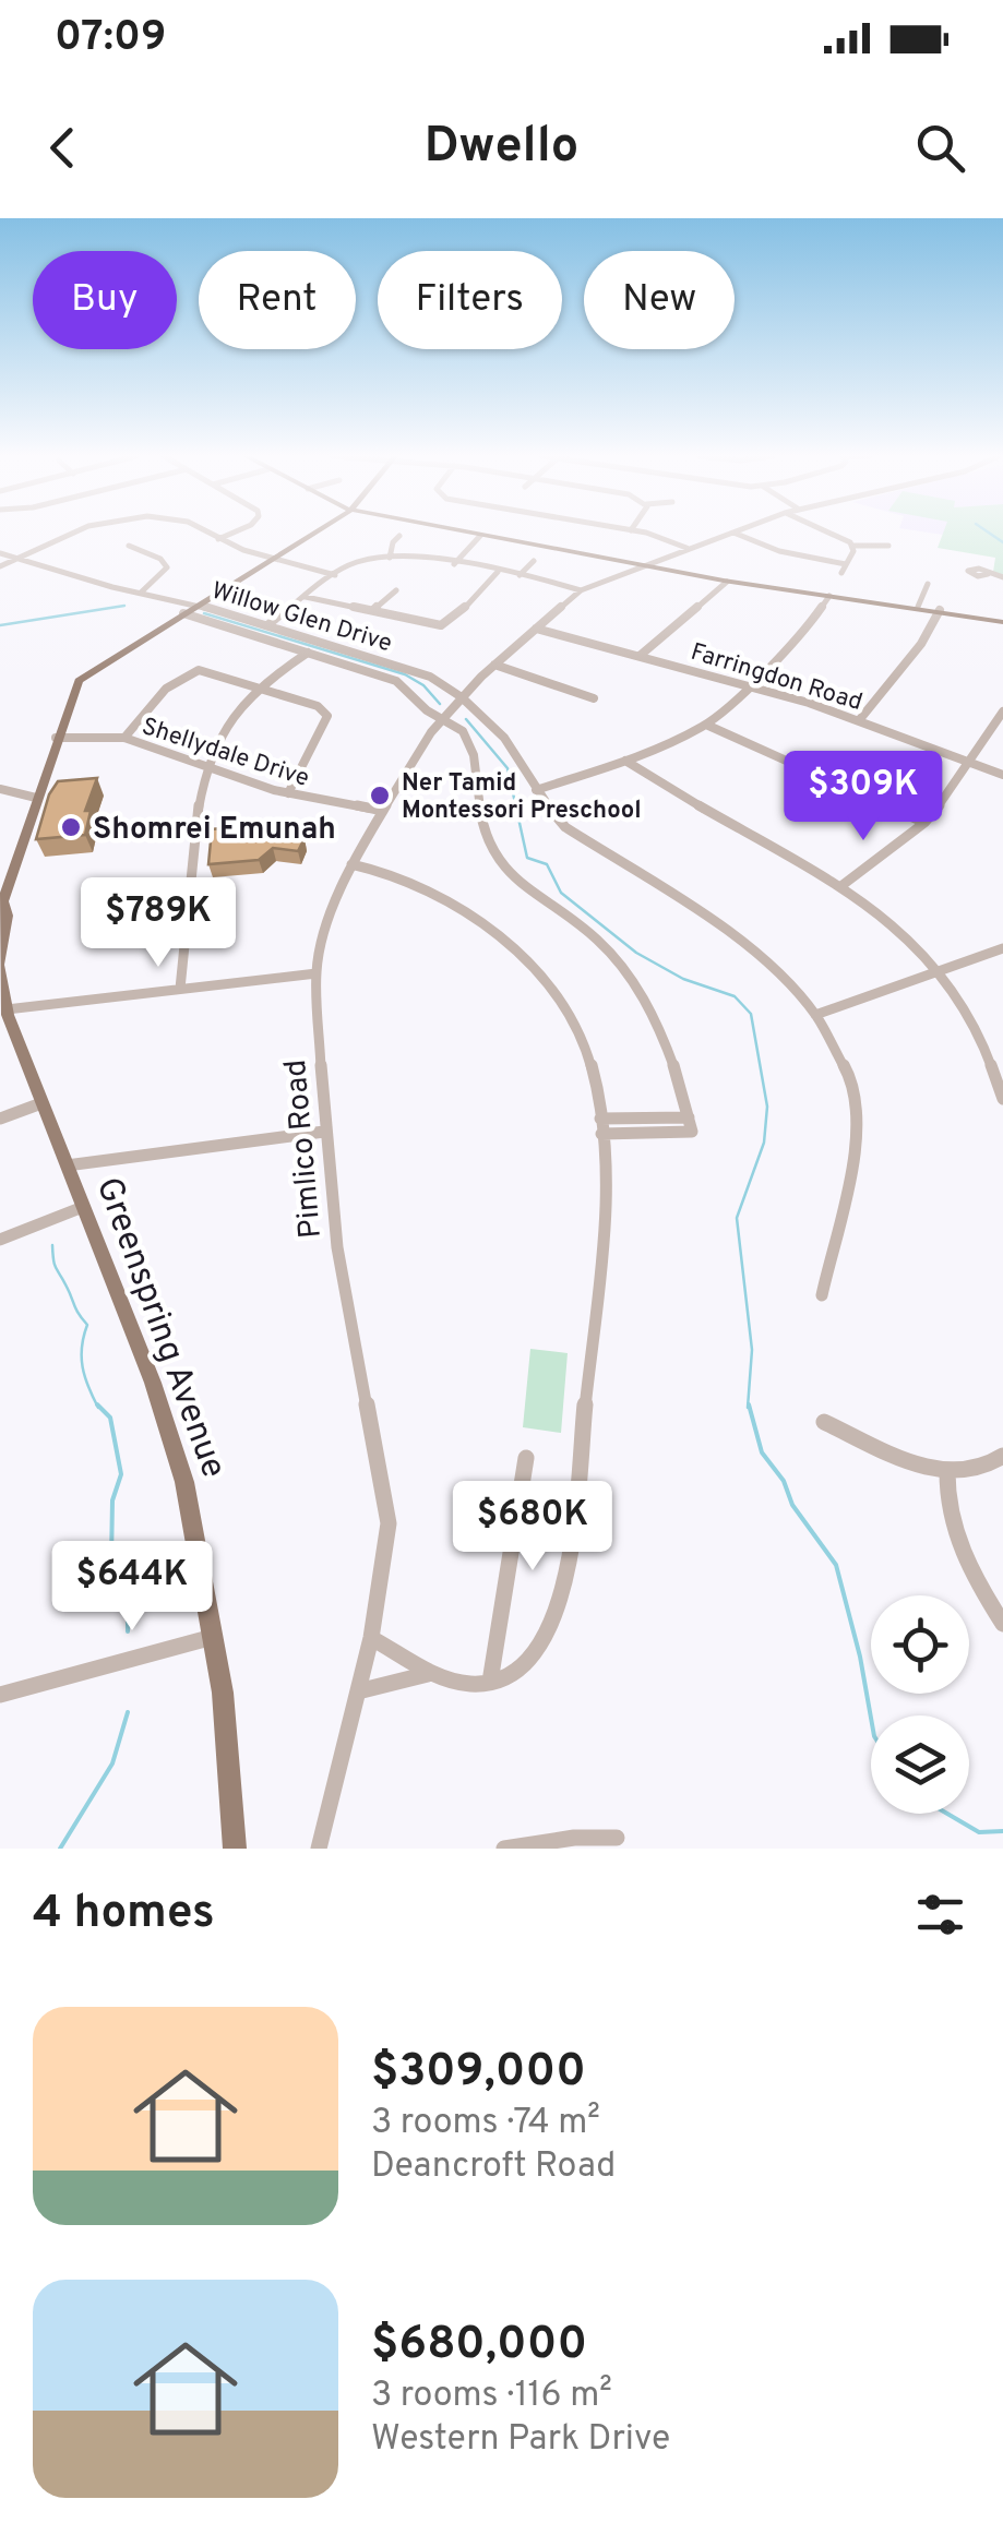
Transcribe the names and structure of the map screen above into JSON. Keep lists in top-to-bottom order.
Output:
{
  "streets": {
    "main road": ["Greenspring Avenue"],
    "street": [
      "Willow Glen Drive",
      "Farringdon Road",
      "Shellydale Drive",
      "Pimlico Road"
    ]
  },
  "crossings": [
    ["Willow Glen Drive", "Pimlico Road"],
    ["Willow Glen Drive", "Greenspring Avenue"],
    ["Farringdon Road", "Pimlico Road"],
    ["Shellydale Drive", "Pimlico Road"],
    ["Shellydale Drive", "Greenspring Avenue"]
  ],
  "places": ["Ner Tamid Montessori Preschool", "Shomrei Emunah"],
  "page": {
    "status": "07:09",
    "header": "Dwello",
    "chip": [
      "Buy",
      "Rent",
      "Filters",
      "New"
    ],
    "price": [
      "$309K",
      "$789K",
      "$680K",
      "$644K"
    ],
    "heading": "4 homes",
    "list": [
      {
        "name": "$309,000",
        "note": "3 rooms · 74 m² · Deancroft Road"
      },
      {
        "name": "$680,000",
        "note": "3 rooms · 116 m² · Western Park Drive"
      }
    ]
  }
}
